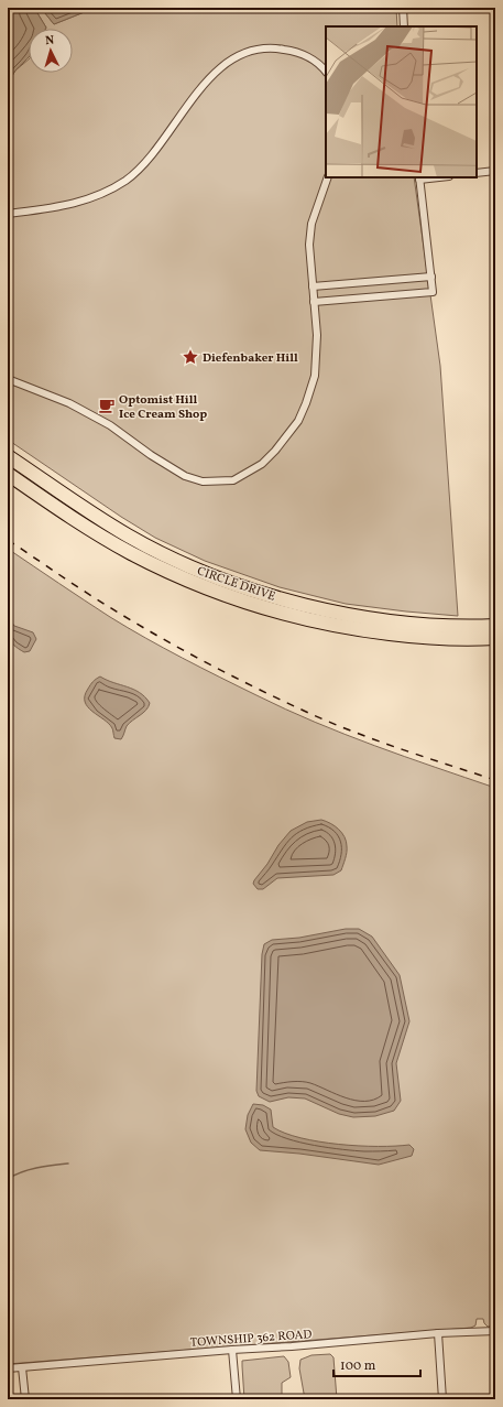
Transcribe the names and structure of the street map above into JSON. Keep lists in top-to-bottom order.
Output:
{
  "streets": {
    "highway": ["CIRCLE DRIVE"],
    "street": ["TOWNSHIP 362 ROAD"]
  },
  "places": {
    "place": ["Diefenbaker Hill"],
    "cafe": ["Optomist Hill Ice Cream Shop"]
  },
  "scale_bar": "100 m",
  "north": "top"
}
